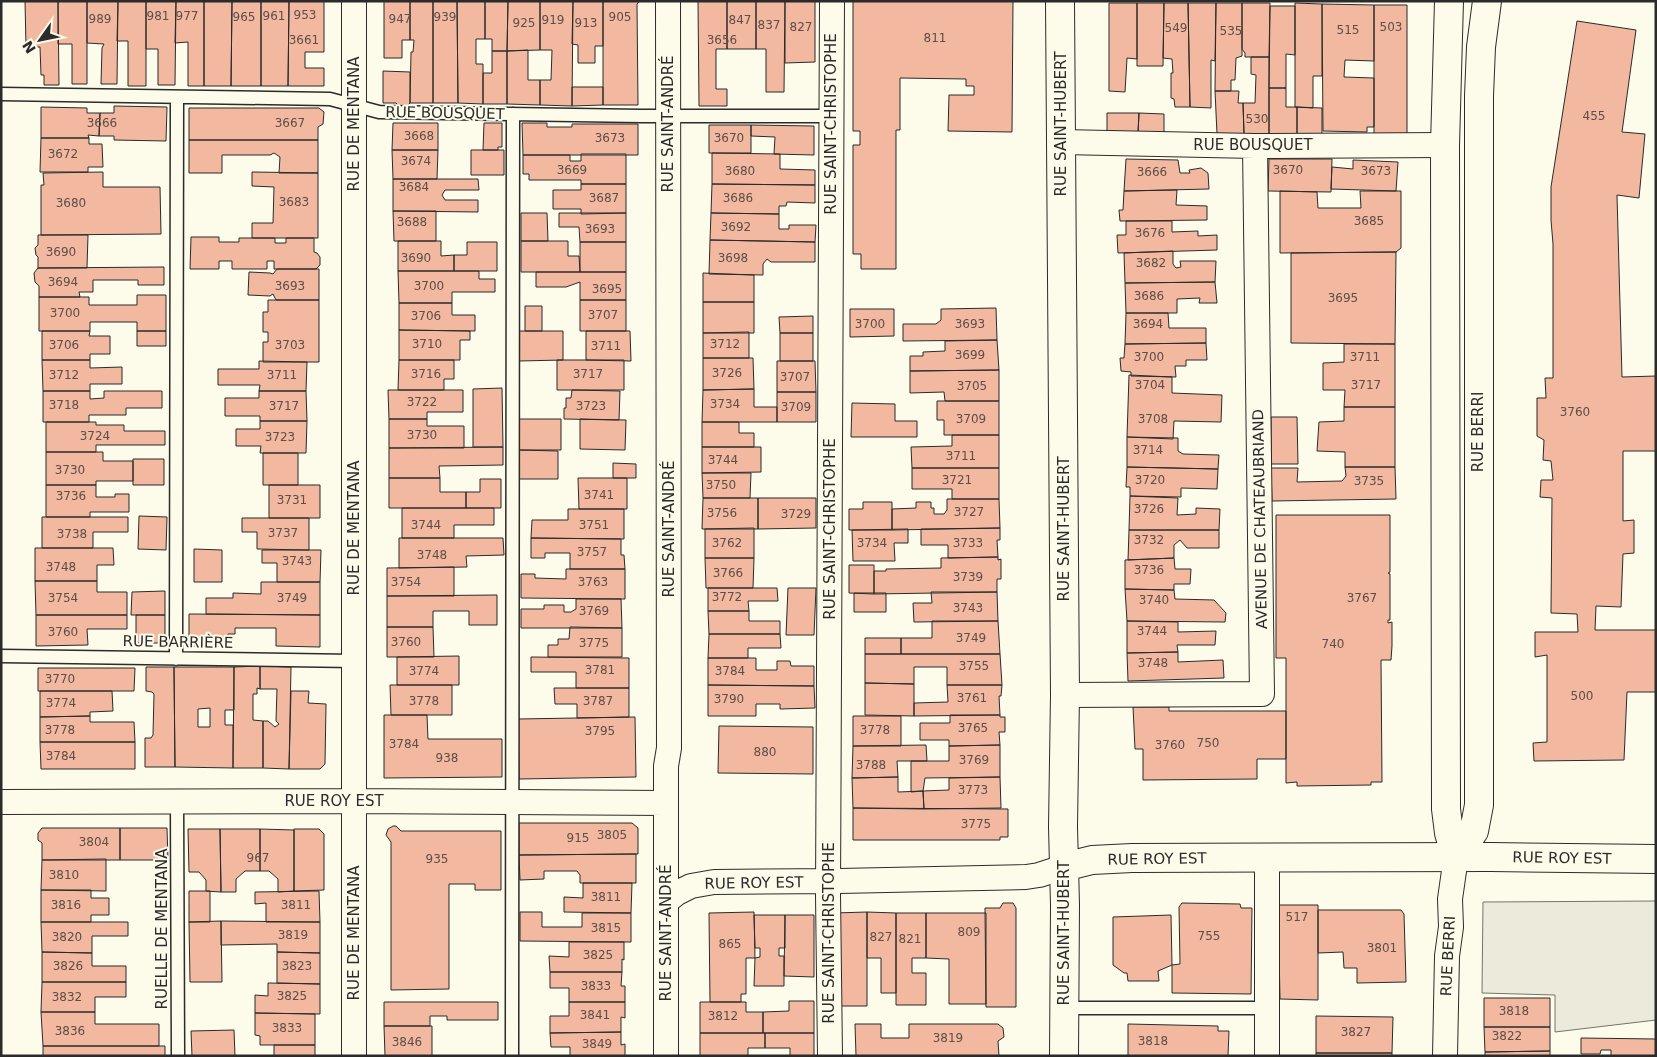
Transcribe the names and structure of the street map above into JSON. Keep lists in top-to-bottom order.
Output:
{
  "streets": {
    "street": [
      "RUE BOUSQUET",
      "RUE DE MENTANA",
      "RUE SAINT-ANDRÉ",
      "RUE SAINT-CHRISTOPHE",
      "RUE SAINT-HUBERT",
      "RUE BERRI",
      "AVENUE DE CHATEAUBRIAND",
      "RUE ROY EST"
    ],
    "lane": ["RUE BARRIÈRE", "RUELLE DE MENTANA"]
  },
  "crossings": [
    ["RUE BOUSQUET", "RUE DE MENTANA"],
    ["RUE BOUSQUET", "RUE SAINT-ANDRÉ"],
    ["RUE BOUSQUET", "RUE SAINT-CHRISTOPHE"],
    ["RUE BOUSQUET", "RUE SAINT-HUBERT"],
    ["RUE BOUSQUET", "RUE BERRI"],
    ["RUE BOUSQUET", "AVENUE DE CHATEAUBRIAND"],
    ["RUE DE MENTANA", "RUE BARRIÈRE"],
    ["RUE DE MENTANA", "RUE ROY EST"],
    ["RUE SAINT-ANDRÉ", "RUE ROY EST"],
    ["RUE SAINT-CHRISTOPHE", "RUE ROY EST"],
    ["RUE SAINT-HUBERT", "AVENUE DE CHATEAUBRIAND"],
    ["RUE SAINT-HUBERT", "RUE ROY EST"],
    ["RUE BERRI", "RUE ROY EST"],
    ["RUE ROY EST", "RUELLE DE MENTANA"]
  ],
  "house_numbers": [
    "953",
    "981",
    "977",
    "961",
    "965",
    "939",
    "905",
    "989",
    "947",
    "919",
    "847",
    "925",
    "913",
    "837",
    "827",
    "503",
    "549",
    "515",
    "535",
    "811",
    "3661",
    "3656",
    "455",
    "530",
    "3666",
    "3667",
    "3668",
    "3673",
    "3670",
    "3672",
    "3674",
    "3669",
    "3670",
    "3680",
    "3673",
    "3666",
    "3684",
    "3687",
    "3686",
    "3683",
    "3680",
    "3685",
    "3688",
    "3692",
    "3693",
    "3676",
    "3690",
    "3690",
    "3698",
    "3682",
    "3694",
    "3693",
    "3700",
    "3695",
    "3686",
    "3695",
    "3700",
    "3707",
    "3706",
    "3700",
    "3693",
    "3694",
    "3710",
    "3712",
    "3706",
    "3703",
    "3711",
    "3699",
    "3700",
    "3711",
    "3726",
    "3716",
    "3717",
    "3712",
    "3711",
    "3707",
    "3704",
    "3717",
    "3705",
    "3722",
    "3734",
    "3718",
    "3717",
    "3723",
    "3709",
    "3760",
    "3709",
    "3708",
    "3730",
    "3724",
    "3723",
    "3714",
    "3711",
    "3744",
    "3730",
    "3721",
    "3720",
    "3735",
    "3750",
    "3741",
    "3736",
    "3731",
    "3726",
    "3727",
    "3756",
    "3729",
    "3744",
    "3751",
    "3737",
    "3738",
    "3732",
    "3762",
    "3734",
    "3733",
    "3757",
    "3748",
    "3743",
    "3748",
    "3736",
    "3766",
    "3739",
    "3754",
    "3763",
    "3772",
    "3754",
    "3749",
    "3767",
    "3740",
    "3743",
    "3769",
    "3744",
    "3760",
    "3749",
    "3760",
    "3775",
    "740",
    "3748",
    "3755",
    "3781",
    "3774",
    "3784",
    "3770",
    "500",
    "3761",
    "3790",
    "3778",
    "3787",
    "3774",
    "3765",
    "3778",
    "3778",
    "3795",
    "750",
    "3784",
    "3760",
    "880",
    "3784",
    "938",
    "3769",
    "3788",
    "3773",
    "3775",
    "3805",
    "915",
    "3804",
    "967",
    "935",
    "3810",
    "3811",
    "3816",
    "3811",
    "517",
    "3815",
    "809",
    "3819",
    "755",
    "3820",
    "827",
    "821",
    "865",
    "3801",
    "3825",
    "3826",
    "3823",
    "3833",
    "3825",
    "3832",
    "3818",
    "3841",
    "3812",
    "3833",
    "3836",
    "3827",
    "3822",
    "3819",
    "3818",
    "3846",
    "3849"
  ],
  "north": "bottom left"
}
